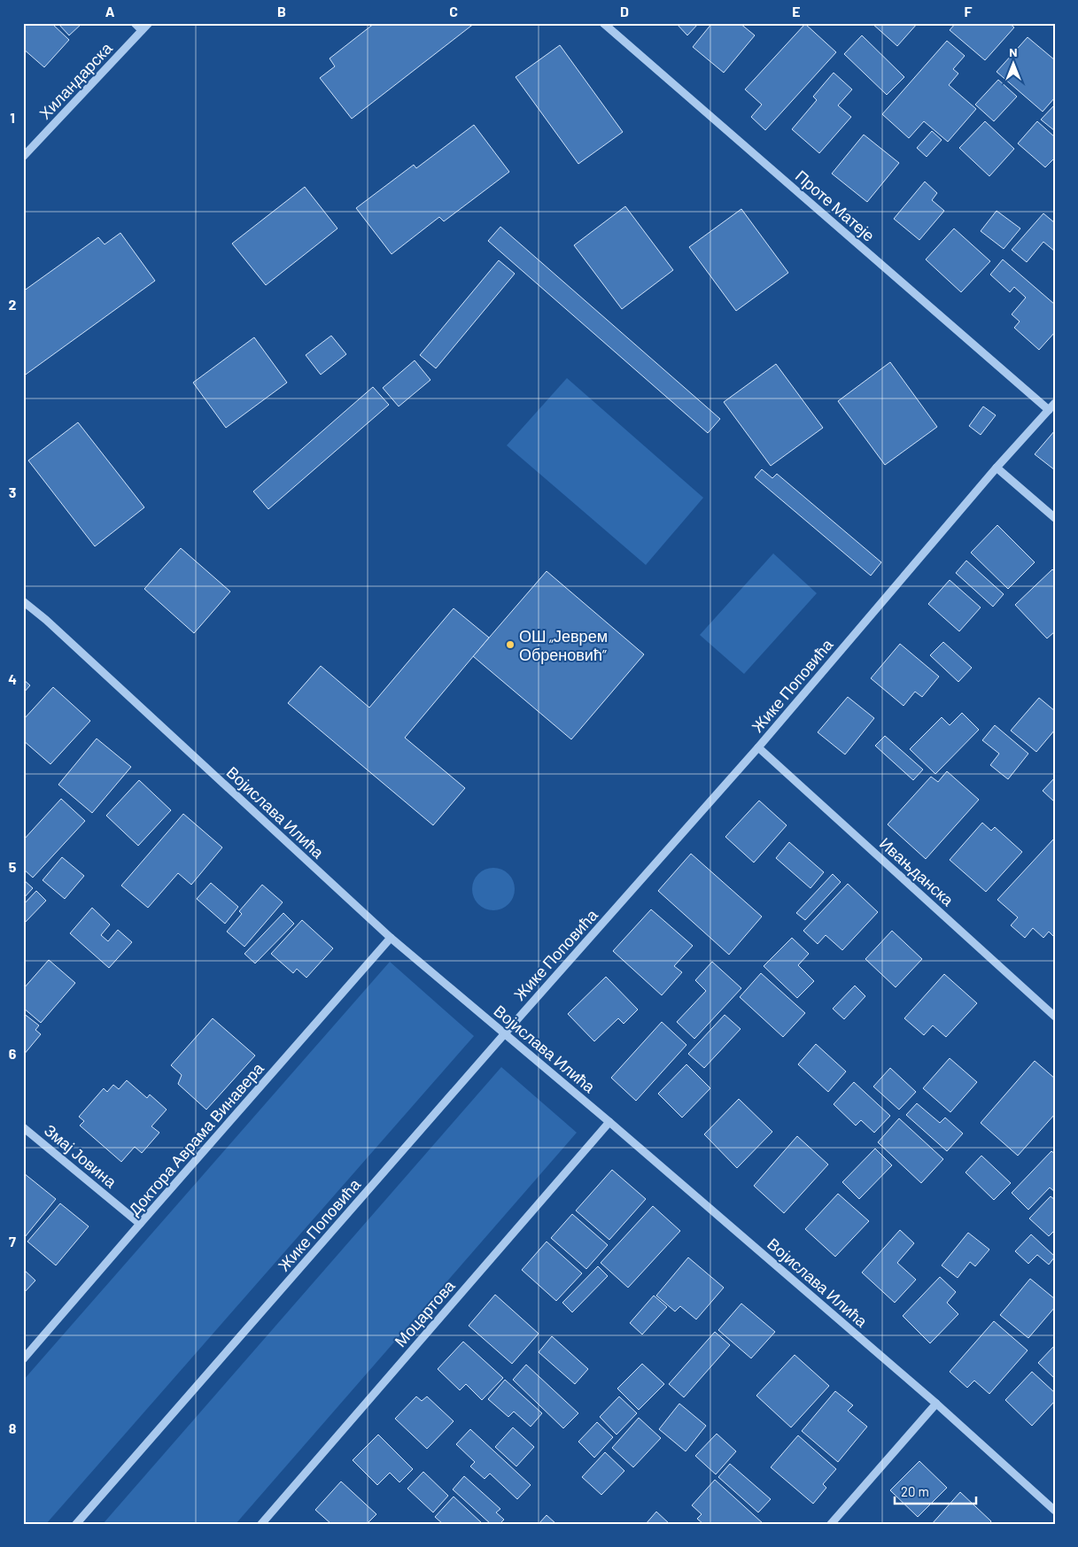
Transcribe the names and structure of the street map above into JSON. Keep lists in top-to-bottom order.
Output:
{
  "streets": {
    "street": [
      "Хиландарска",
      "Проте Матеје",
      "Жике Поповића",
      "Војислава Илића",
      "Ивањданска",
      "Доктора Аврама Винавера",
      "Змај Јовина",
      "Моцартова"
    ]
  },
  "crossings": [
    ["Проте Матеје", "Жике Поповића"],
    ["Жике Поповића", "Војислава Илића"],
    ["Жике Поповића", "Ивањданска"],
    ["Војислава Илића", "Доктора Аврама Винавера"],
    ["Војислава Илића", "Моцартова"],
    ["Доктора Аврама Винавера", "Змај Јовина"]
  ],
  "places": ["ОШ „Јеврем Обреновић”"],
  "scale_bar": "20 m",
  "north": "top",
  "grid": {
    "columns": [
      "A",
      "B",
      "C",
      "D",
      "E",
      "F"
    ],
    "rows": [
      "1",
      "2",
      "3",
      "4",
      "5",
      "6",
      "7",
      "8"
    ]
  }
}
